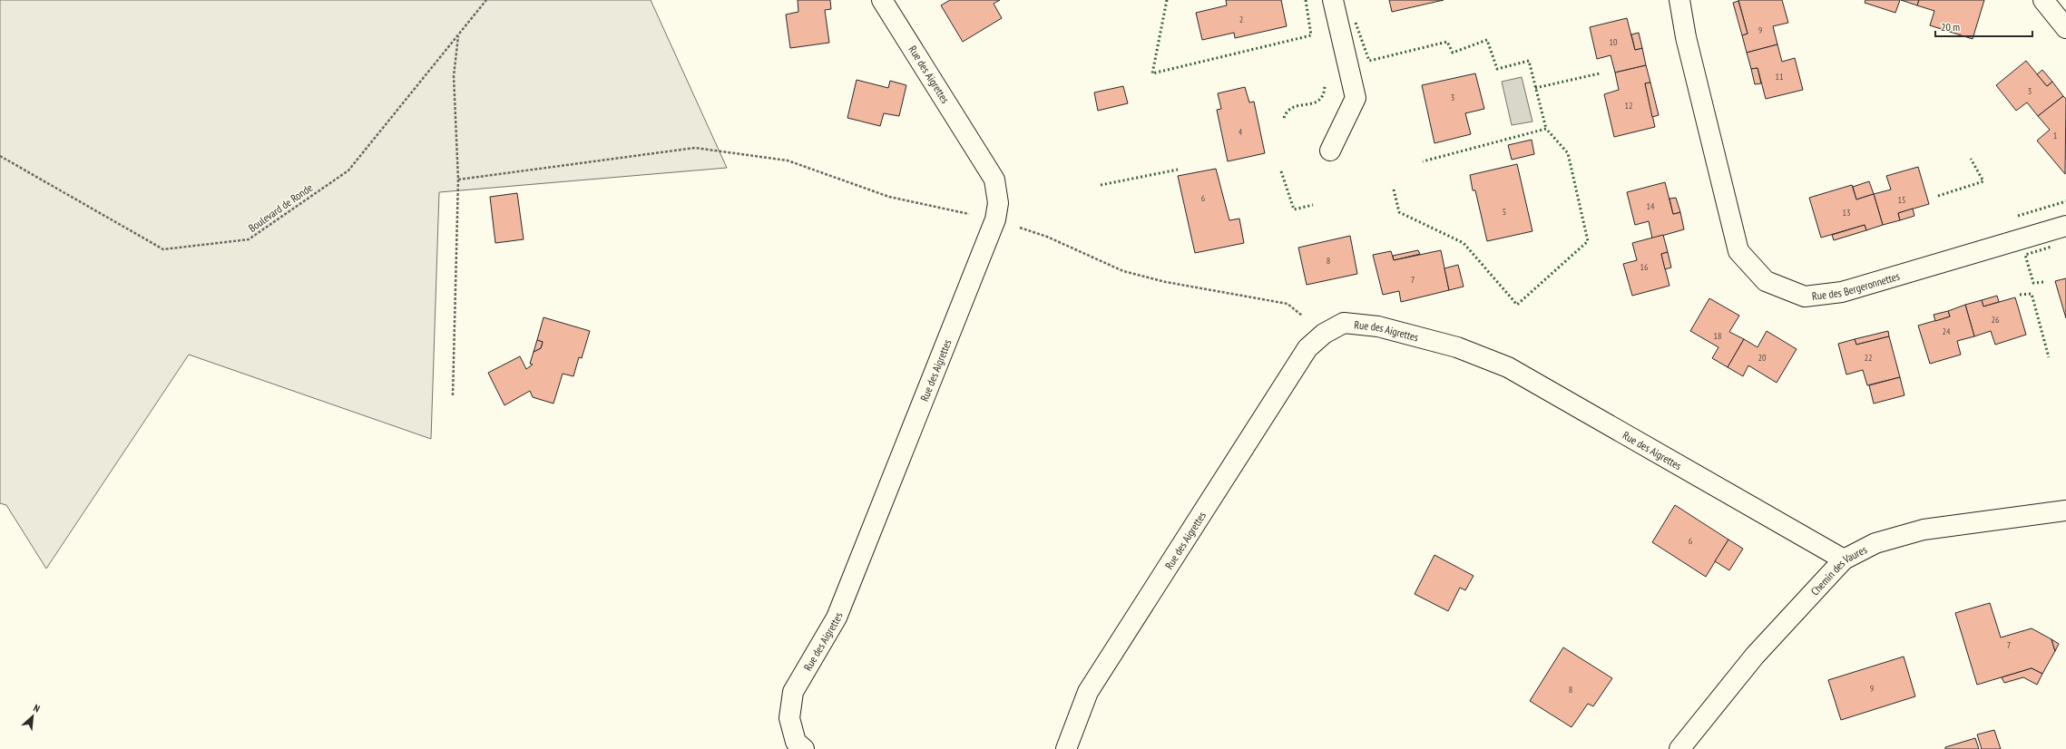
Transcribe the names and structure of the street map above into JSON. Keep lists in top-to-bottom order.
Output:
{
  "streets": {
    "street": ["Rue des Aigrettes", "Rue des Bergeronnettes", "Chemin des Vaures"],
    "path": ["Boulevard de Ronde"]
  },
  "crossings": [
    ["Rue des Aigrettes", "Chemin des Vaures"]
  ],
  "house_numbers": [
    "2",
    "9",
    "10",
    "11",
    "3",
    "3",
    "12",
    "4",
    "1",
    "6",
    "15",
    "14",
    "5",
    "13",
    "8",
    "16",
    "7",
    "26",
    "24",
    "18",
    "20",
    "22",
    "6",
    "7",
    "9",
    "8"
  ],
  "scale_bar": "20 m",
  "north": "top right"
}
